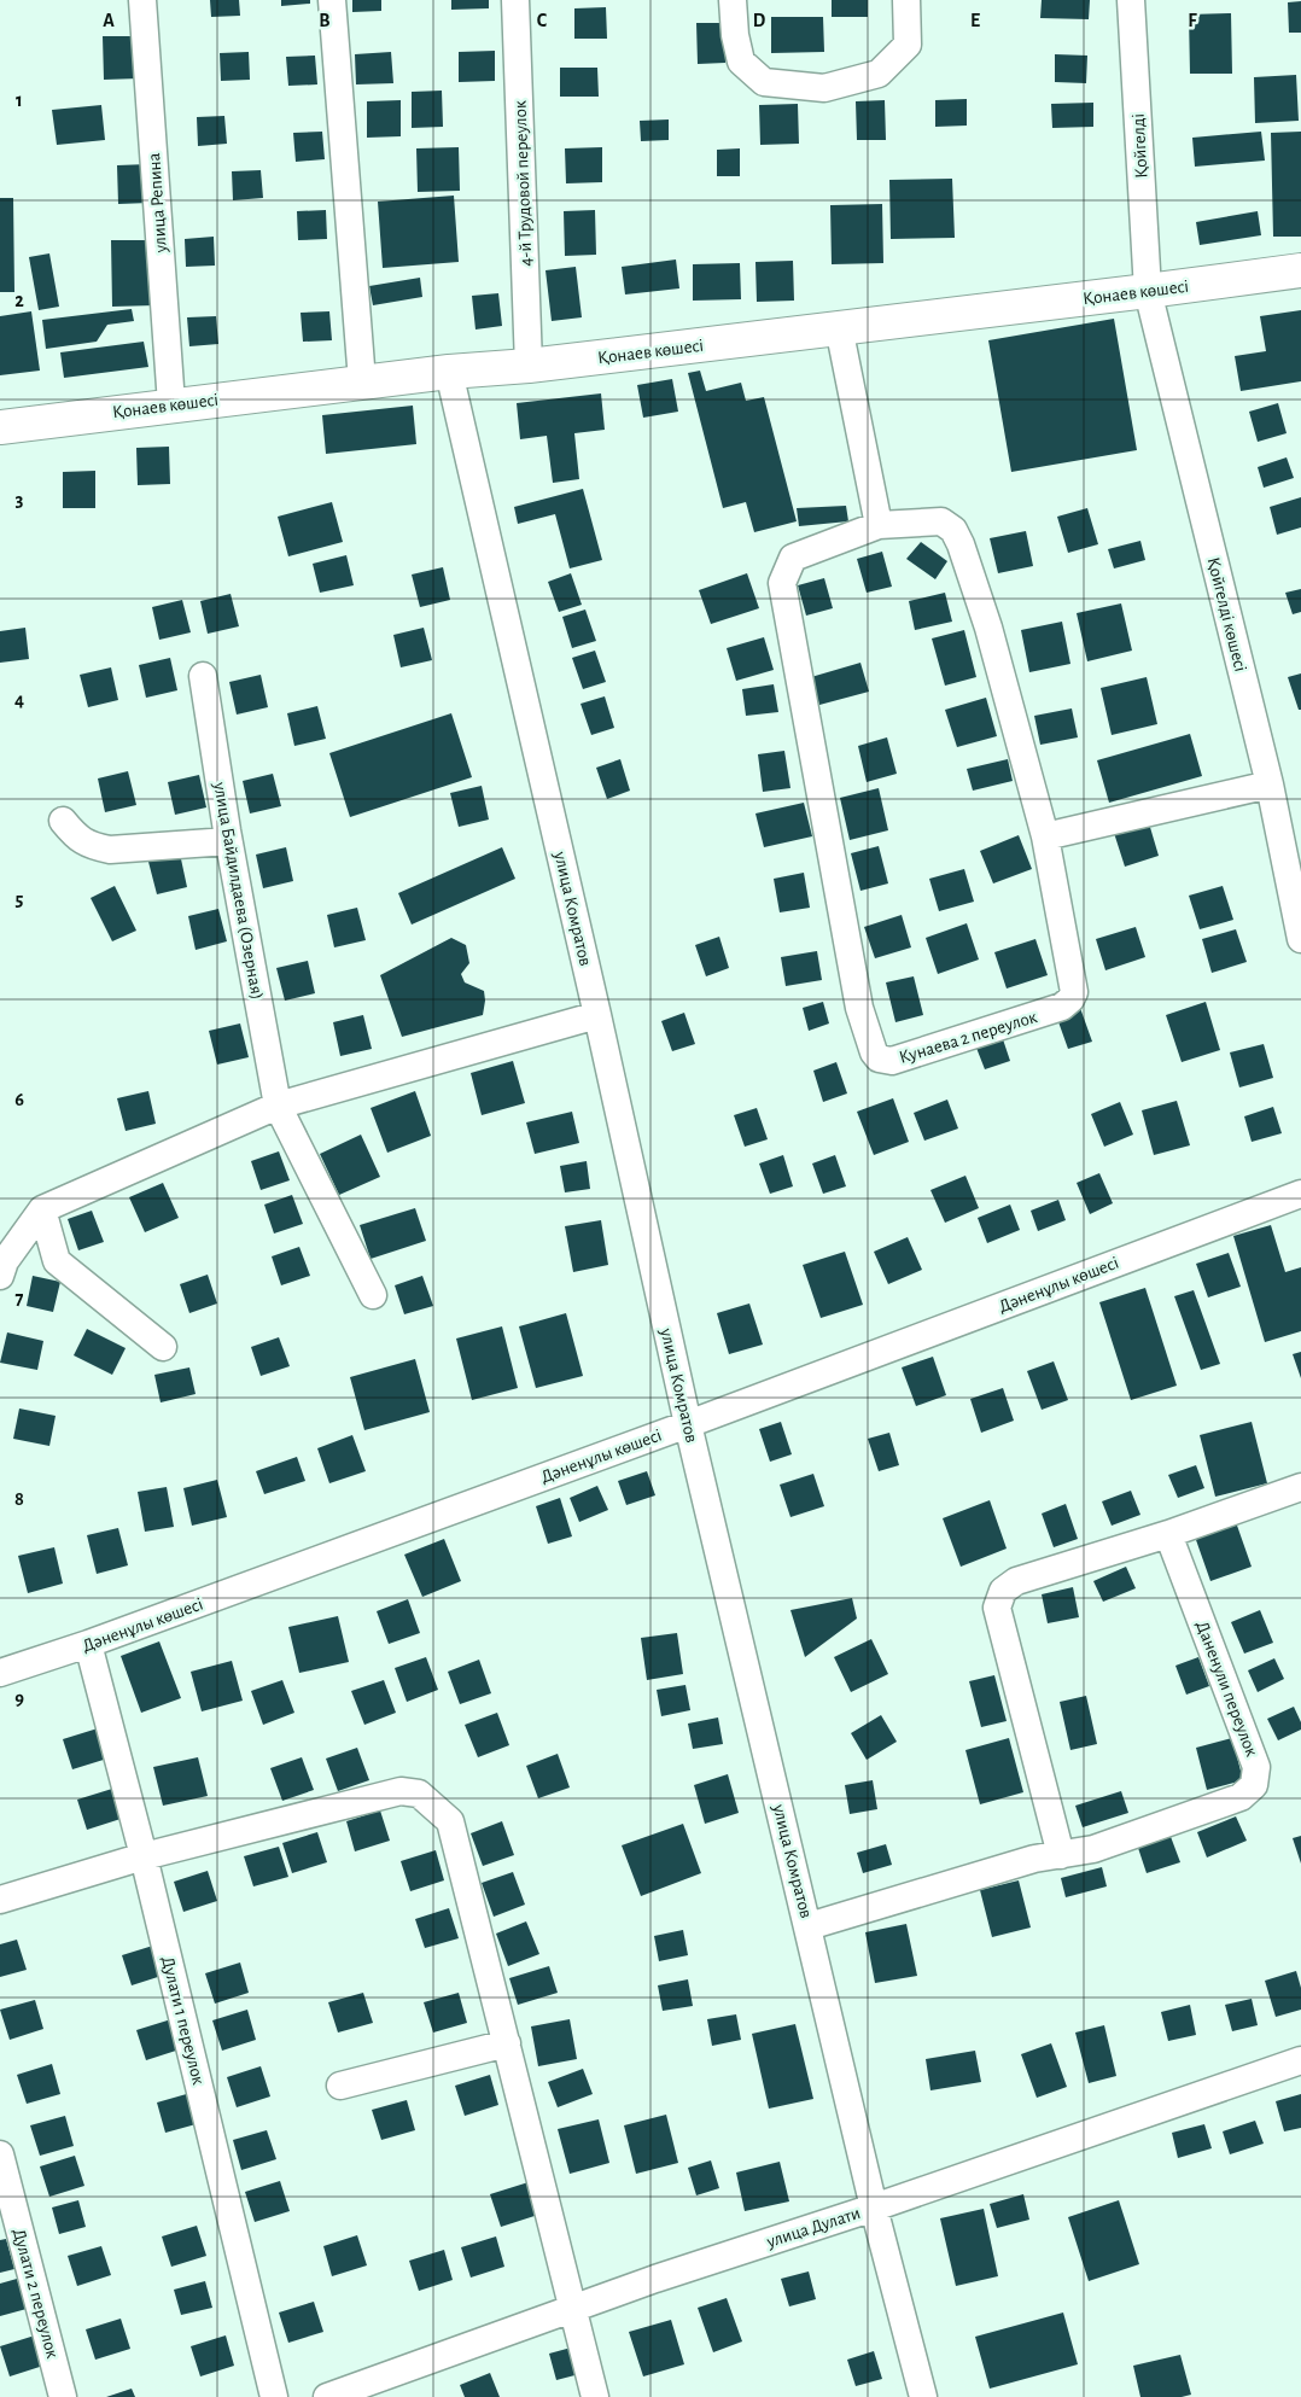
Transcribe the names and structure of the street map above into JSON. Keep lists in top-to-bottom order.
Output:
{
  "streets": {
    "main road": ["Қонаев көшесі"],
    "street": [
      "Қойгелді",
      "4-й Трудовой переулок",
      "улица Репина",
      "Қойгелді көшесі",
      "улица Байдилдаева (Озерная)",
      "улица Комратов",
      "Кунаева 2 переулок",
      "Дәненұлы көшесі",
      "Даненули переулок",
      "Дулати 1 переулок",
      "улица Дулати",
      "Дулати 2 переулок"
    ]
  },
  "crossings": [
    ["Қойгелді", "Қонаев көшесі"],
    ["Қойгелді", "Қойгелді көшесі"],
    ["4-й Трудовой переулок", "Қонаев көшесі"],
    ["улица Репина", "Қонаев көшесі"],
    ["Қонаев көшесі", "Қойгелді көшесі"],
    ["Қонаев көшесі", "улица Комратов"],
    ["улица Комратов", "Дәненұлы көшесі"],
    ["улица Комратов", "Даненули переулок"],
    ["улица Комратов", "улица Дулати"],
    ["Дәненұлы көшесі", "Дулати 1 переулок"]
  ],
  "grid": {
    "columns": [
      "A",
      "B",
      "C",
      "D",
      "E",
      "F"
    ],
    "rows": [
      "1",
      "2",
      "3",
      "4",
      "5",
      "6",
      "7",
      "8",
      "9"
    ]
  }
}
